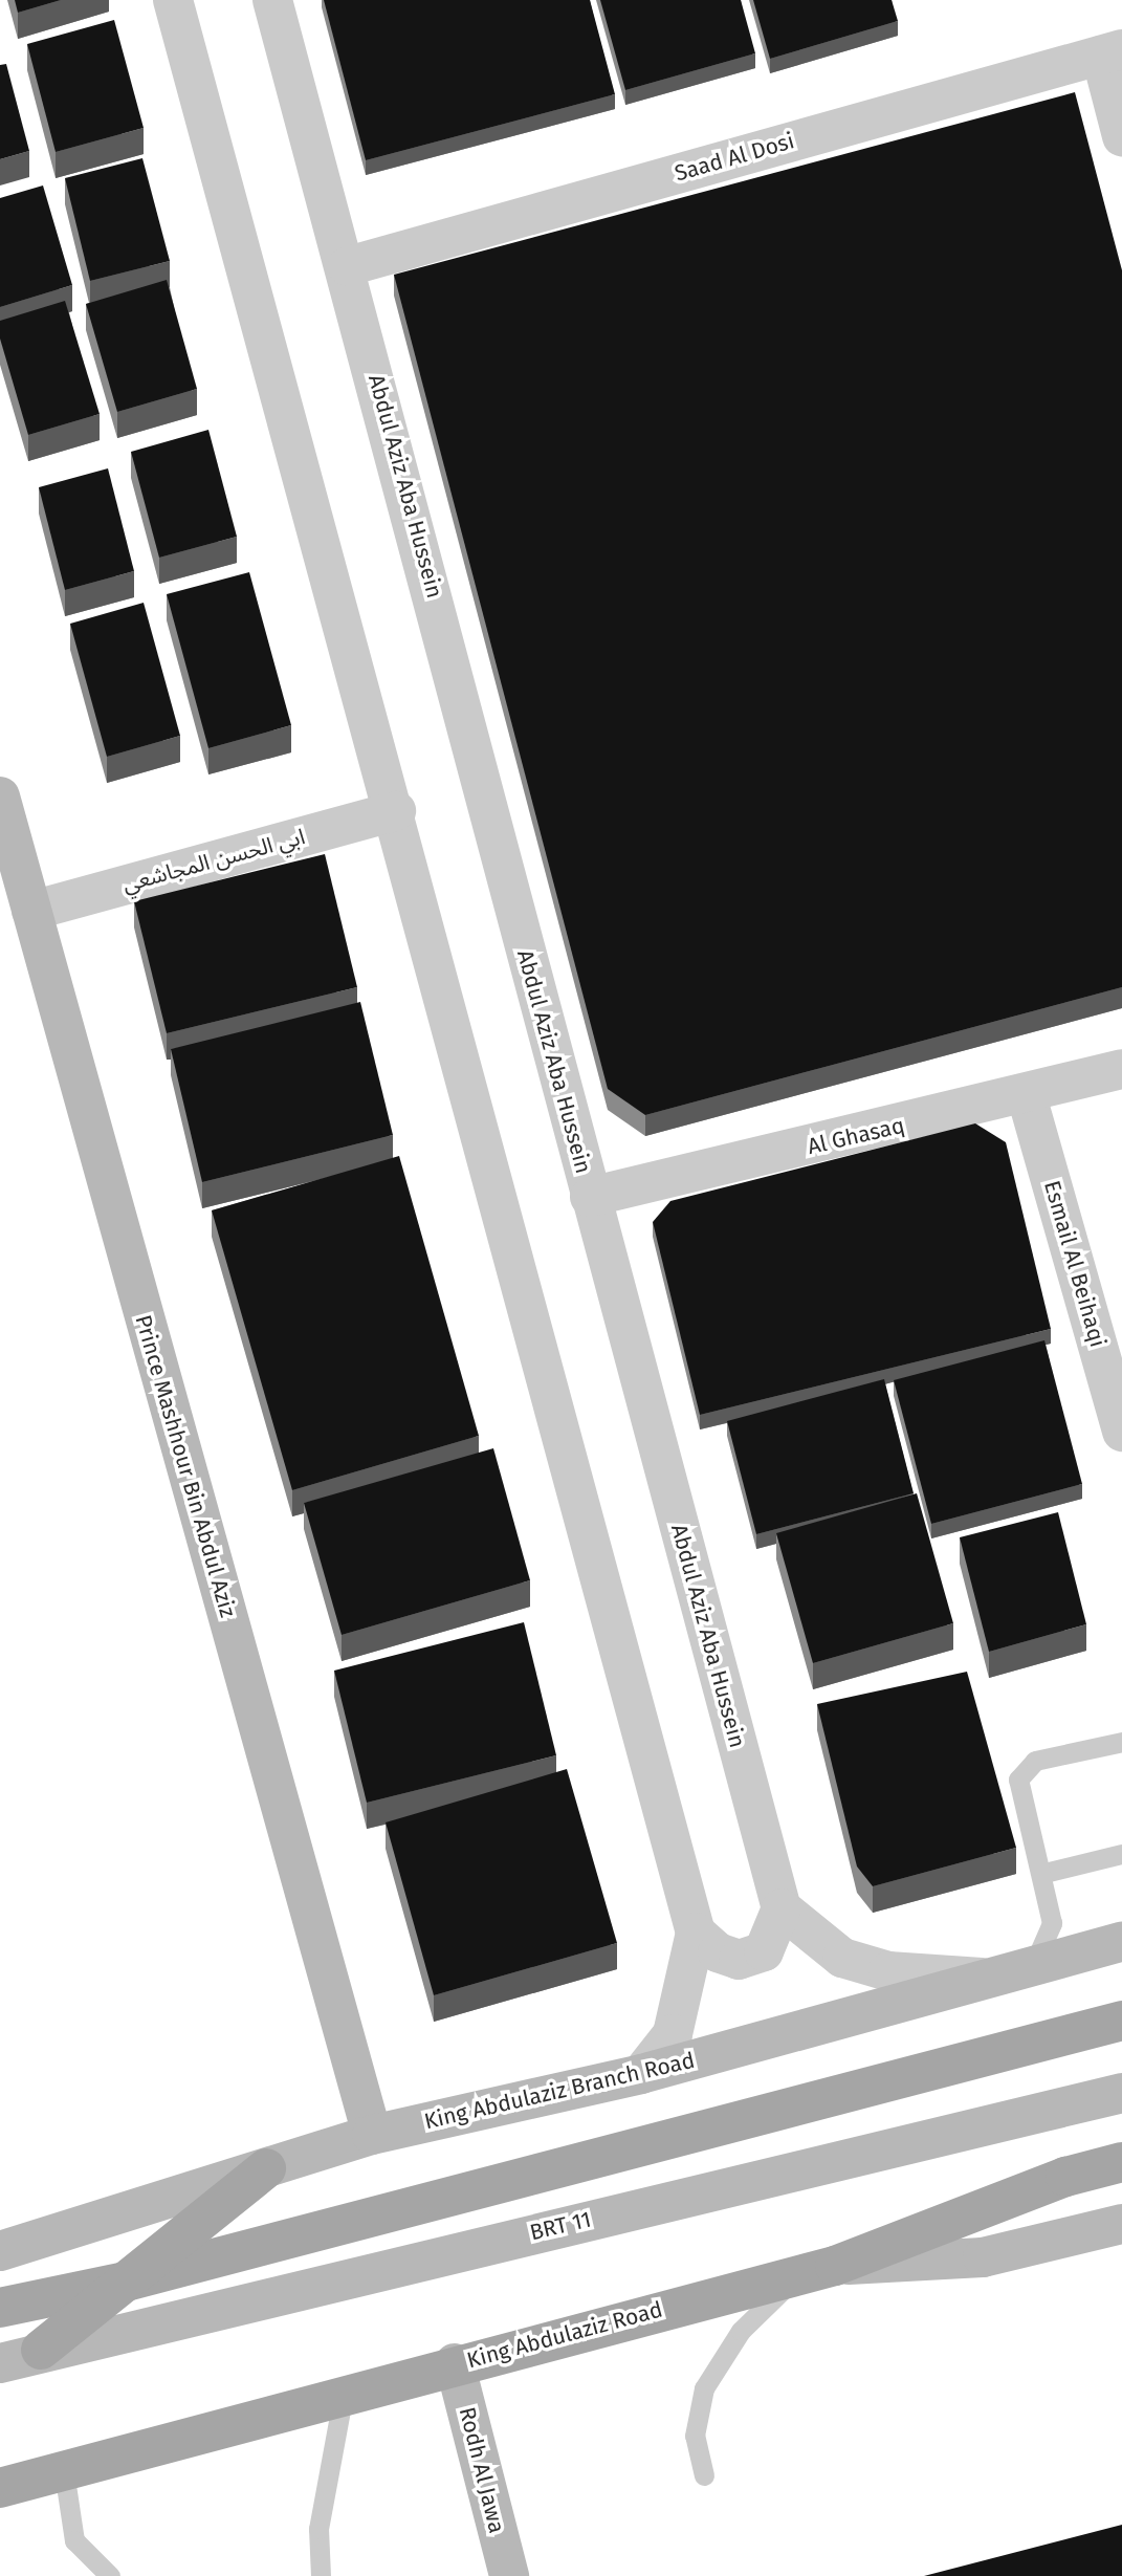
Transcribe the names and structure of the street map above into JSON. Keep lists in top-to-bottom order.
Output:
{
  "streets": {
    "main road": ["King Abdulaziz Road"],
    "street": [
      "Saad Al Dosi",
      "Abdul Aziz Aba Hussein",
      "ابي الحسن المجاشعي",
      "Al Ghasaq",
      "Esmail Al Beihaqi",
      "Prince Mashhour Bin Abdul Aziz",
      "King Abdulaziz Branch Road",
      "BRT 11",
      "Rodh Al Jawa"
    ]
  },
  "crossings": [
    ["Saad Al Dosi", "Abdul Aziz Aba Hussein"],
    ["Abdul Aziz Aba Hussein", "Al Ghasaq"],
    ["ابي الحسن المجاشعي", "Prince Mashhour Bin Abdul Aziz"],
    ["Al Ghasaq", "Esmail Al Beihaqi"],
    ["Prince Mashhour Bin Abdul Aziz", "King Abdulaziz Branch Road"],
    ["King Abdulaziz Road", "Rodh Al Jawa"]
  ]
}
